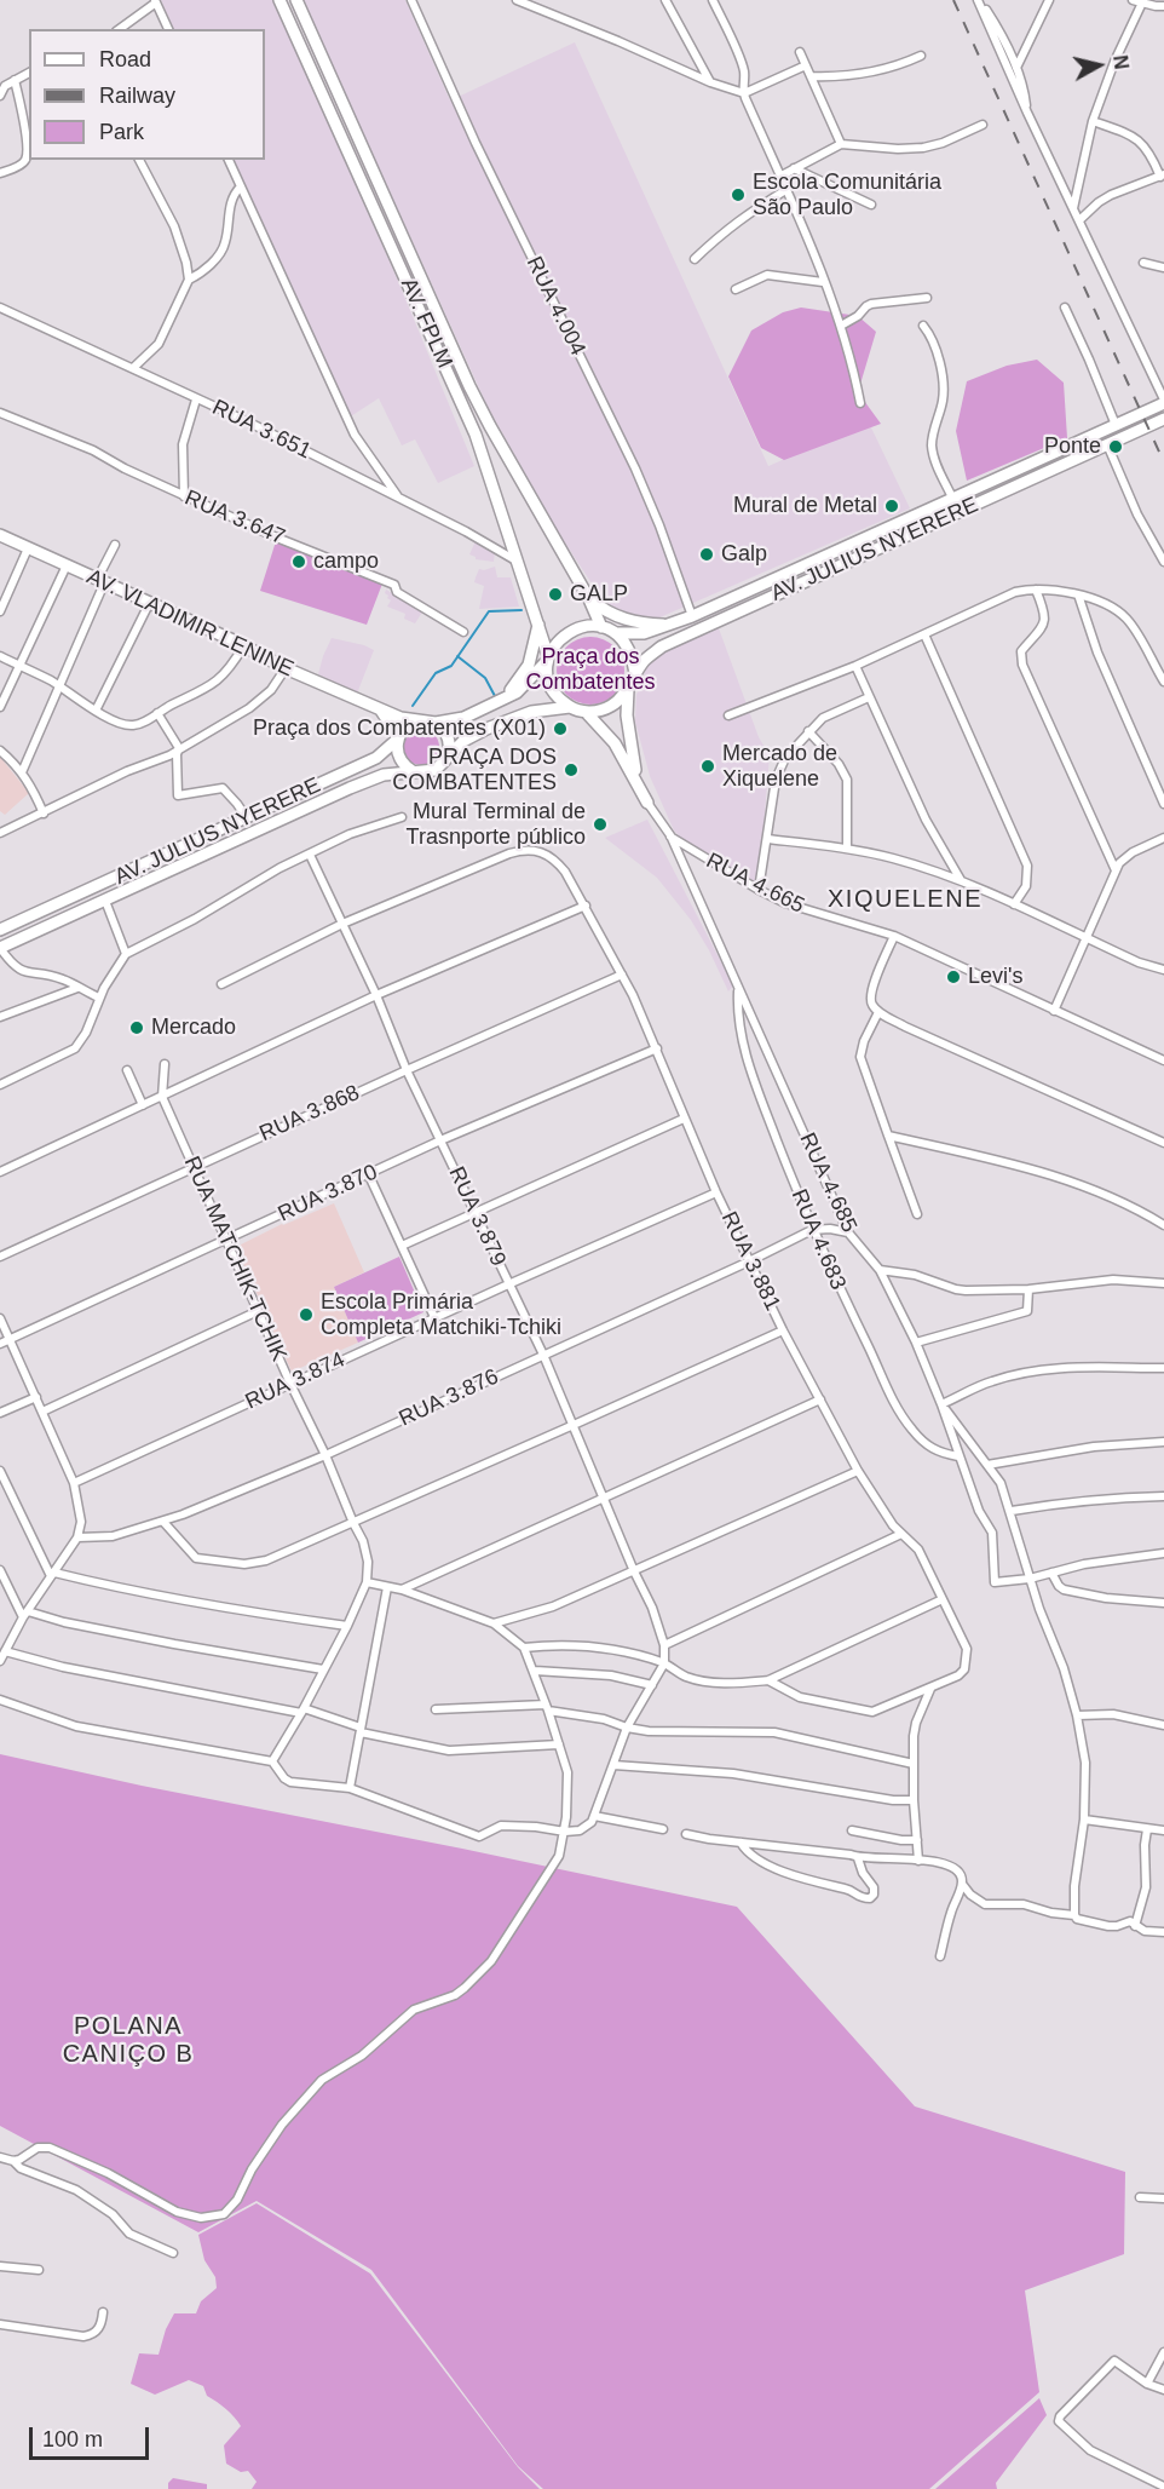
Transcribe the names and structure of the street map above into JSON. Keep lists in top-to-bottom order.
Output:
{
  "streets": {
    "main road": [
      "AV. FPLM",
      "AV. JULIUS NYERERE",
      "AV. VLADIMIR LENINE",
      "RUA 4.685"
    ],
    "street": [
      "RUA 4.004",
      "RUA 3.651",
      "RUA 3.647",
      "RUA 4.665",
      "RUA 3.868",
      "RUA 3.870",
      "RUA 3.879",
      "RUA 4.683",
      "RUA MATCHIK-TCHIK",
      "RUA 3.881",
      "RUA 3.874",
      "RUA 3.876"
    ]
  },
  "crossings": [
    ["RUA 4.004", "AV. JULIUS NYERERE"],
    ["AV. FPLM", "RUA 3.651"],
    ["AV. FPLM", "AV. JULIUS NYERERE"],
    ["AV. FPLM", "RUA 4.685"],
    ["AV. JULIUS NYERERE", "AV. VLADIMIR LENINE"],
    ["AV. JULIUS NYERERE", "RUA 4.685"],
    ["RUA 4.665", "RUA 4.685"],
    ["RUA 3.868", "RUA 3.879"],
    ["RUA 3.868", "RUA MATCHIK-TCHIK"],
    ["RUA 3.868", "RUA 3.881"],
    ["RUA 4.685", "RUA 4.683"],
    ["RUA 3.870", "RUA 3.879"],
    ["RUA 3.870", "RUA MATCHIK-TCHIK"],
    ["RUA 3.870", "RUA 3.881"],
    ["RUA 3.879", "RUA 3.881"],
    ["RUA 3.879", "RUA 3.874"],
    ["RUA 3.879", "RUA 3.876"],
    ["RUA 4.683", "RUA 3.876"],
    ["RUA MATCHIK-TCHIK", "RUA 3.874"],
    ["RUA MATCHIK-TCHIK", "RUA 3.876"],
    ["RUA 3.881", "RUA 3.874"],
    ["RUA 3.881", "RUA 3.876"]
  ],
  "districts": ["XIQUELENE", "POLANA CANIÇO B"],
  "parks": ["Praça dos Combatentes"],
  "places": [
    "Escola Comunitária São Paulo",
    "Ponte",
    "Mural de Metal",
    "Galp",
    "campo",
    "GALP",
    "Praça dos Combatentes (X01)",
    "Mercado de Xiquelene",
    "PRAÇA DOS COMBATENTES",
    "Mural Terminal de Trasnporte público",
    "Levi's",
    "Mercado",
    "Escola Primária Completa Matchiki-Tchiki"
  ],
  "legend": ["Road", "Railway", "Park"],
  "scale_bar": "100 m",
  "north": "right"
}
